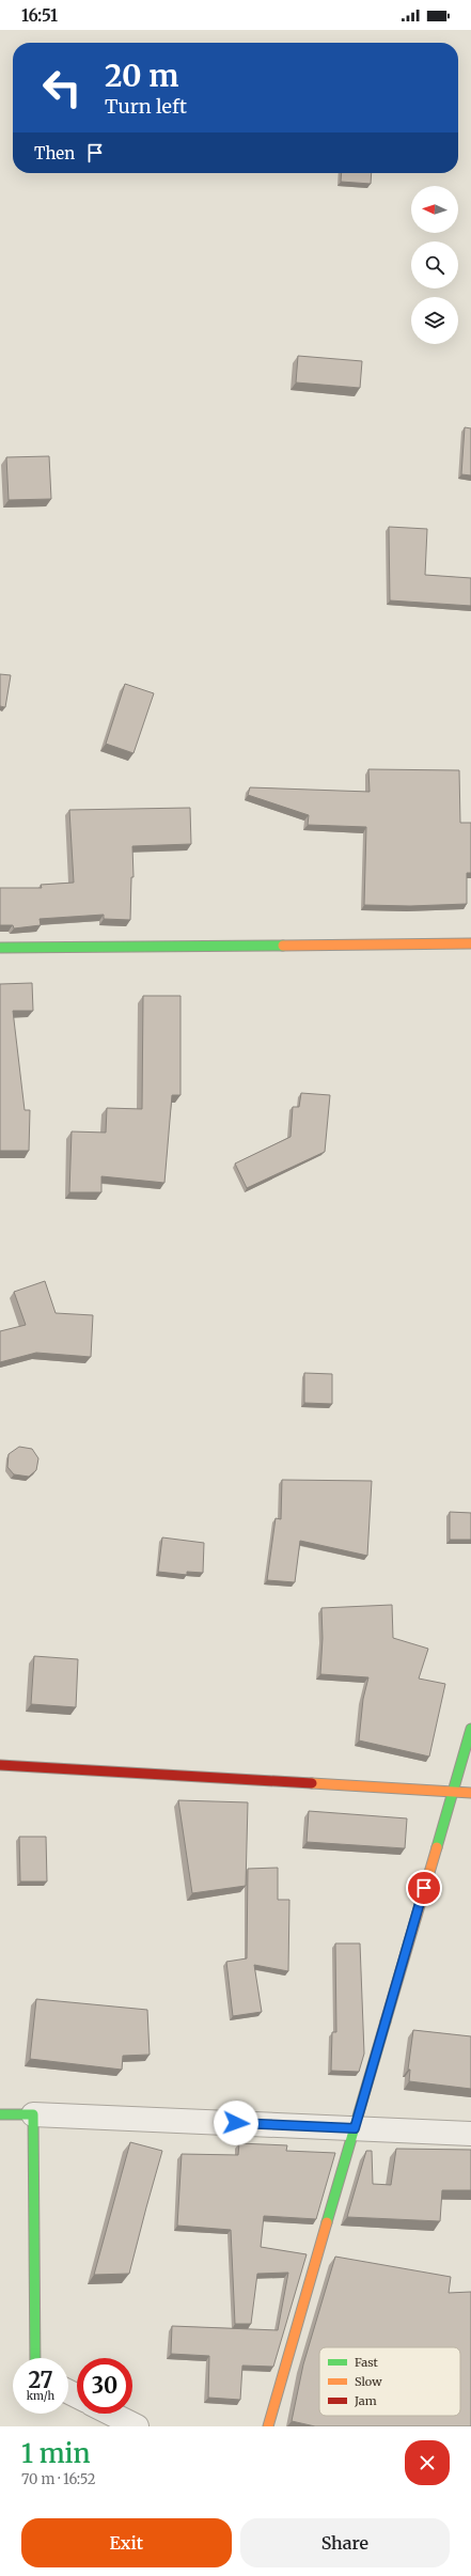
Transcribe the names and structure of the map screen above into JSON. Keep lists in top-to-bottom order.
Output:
{
  "legend": ["Fast", "Slow", "Jam"],
  "north": "left",
  "page": {
    "status": "16:51",
    "turn": ["20 m", "Turn left"],
    "then": "Then",
    "speed": "27 km/h",
    "limit": "30",
    "heading": ["1 min", "70 m · 16:52"],
    "buttons": ["Exit", "Share"]
  }
}
